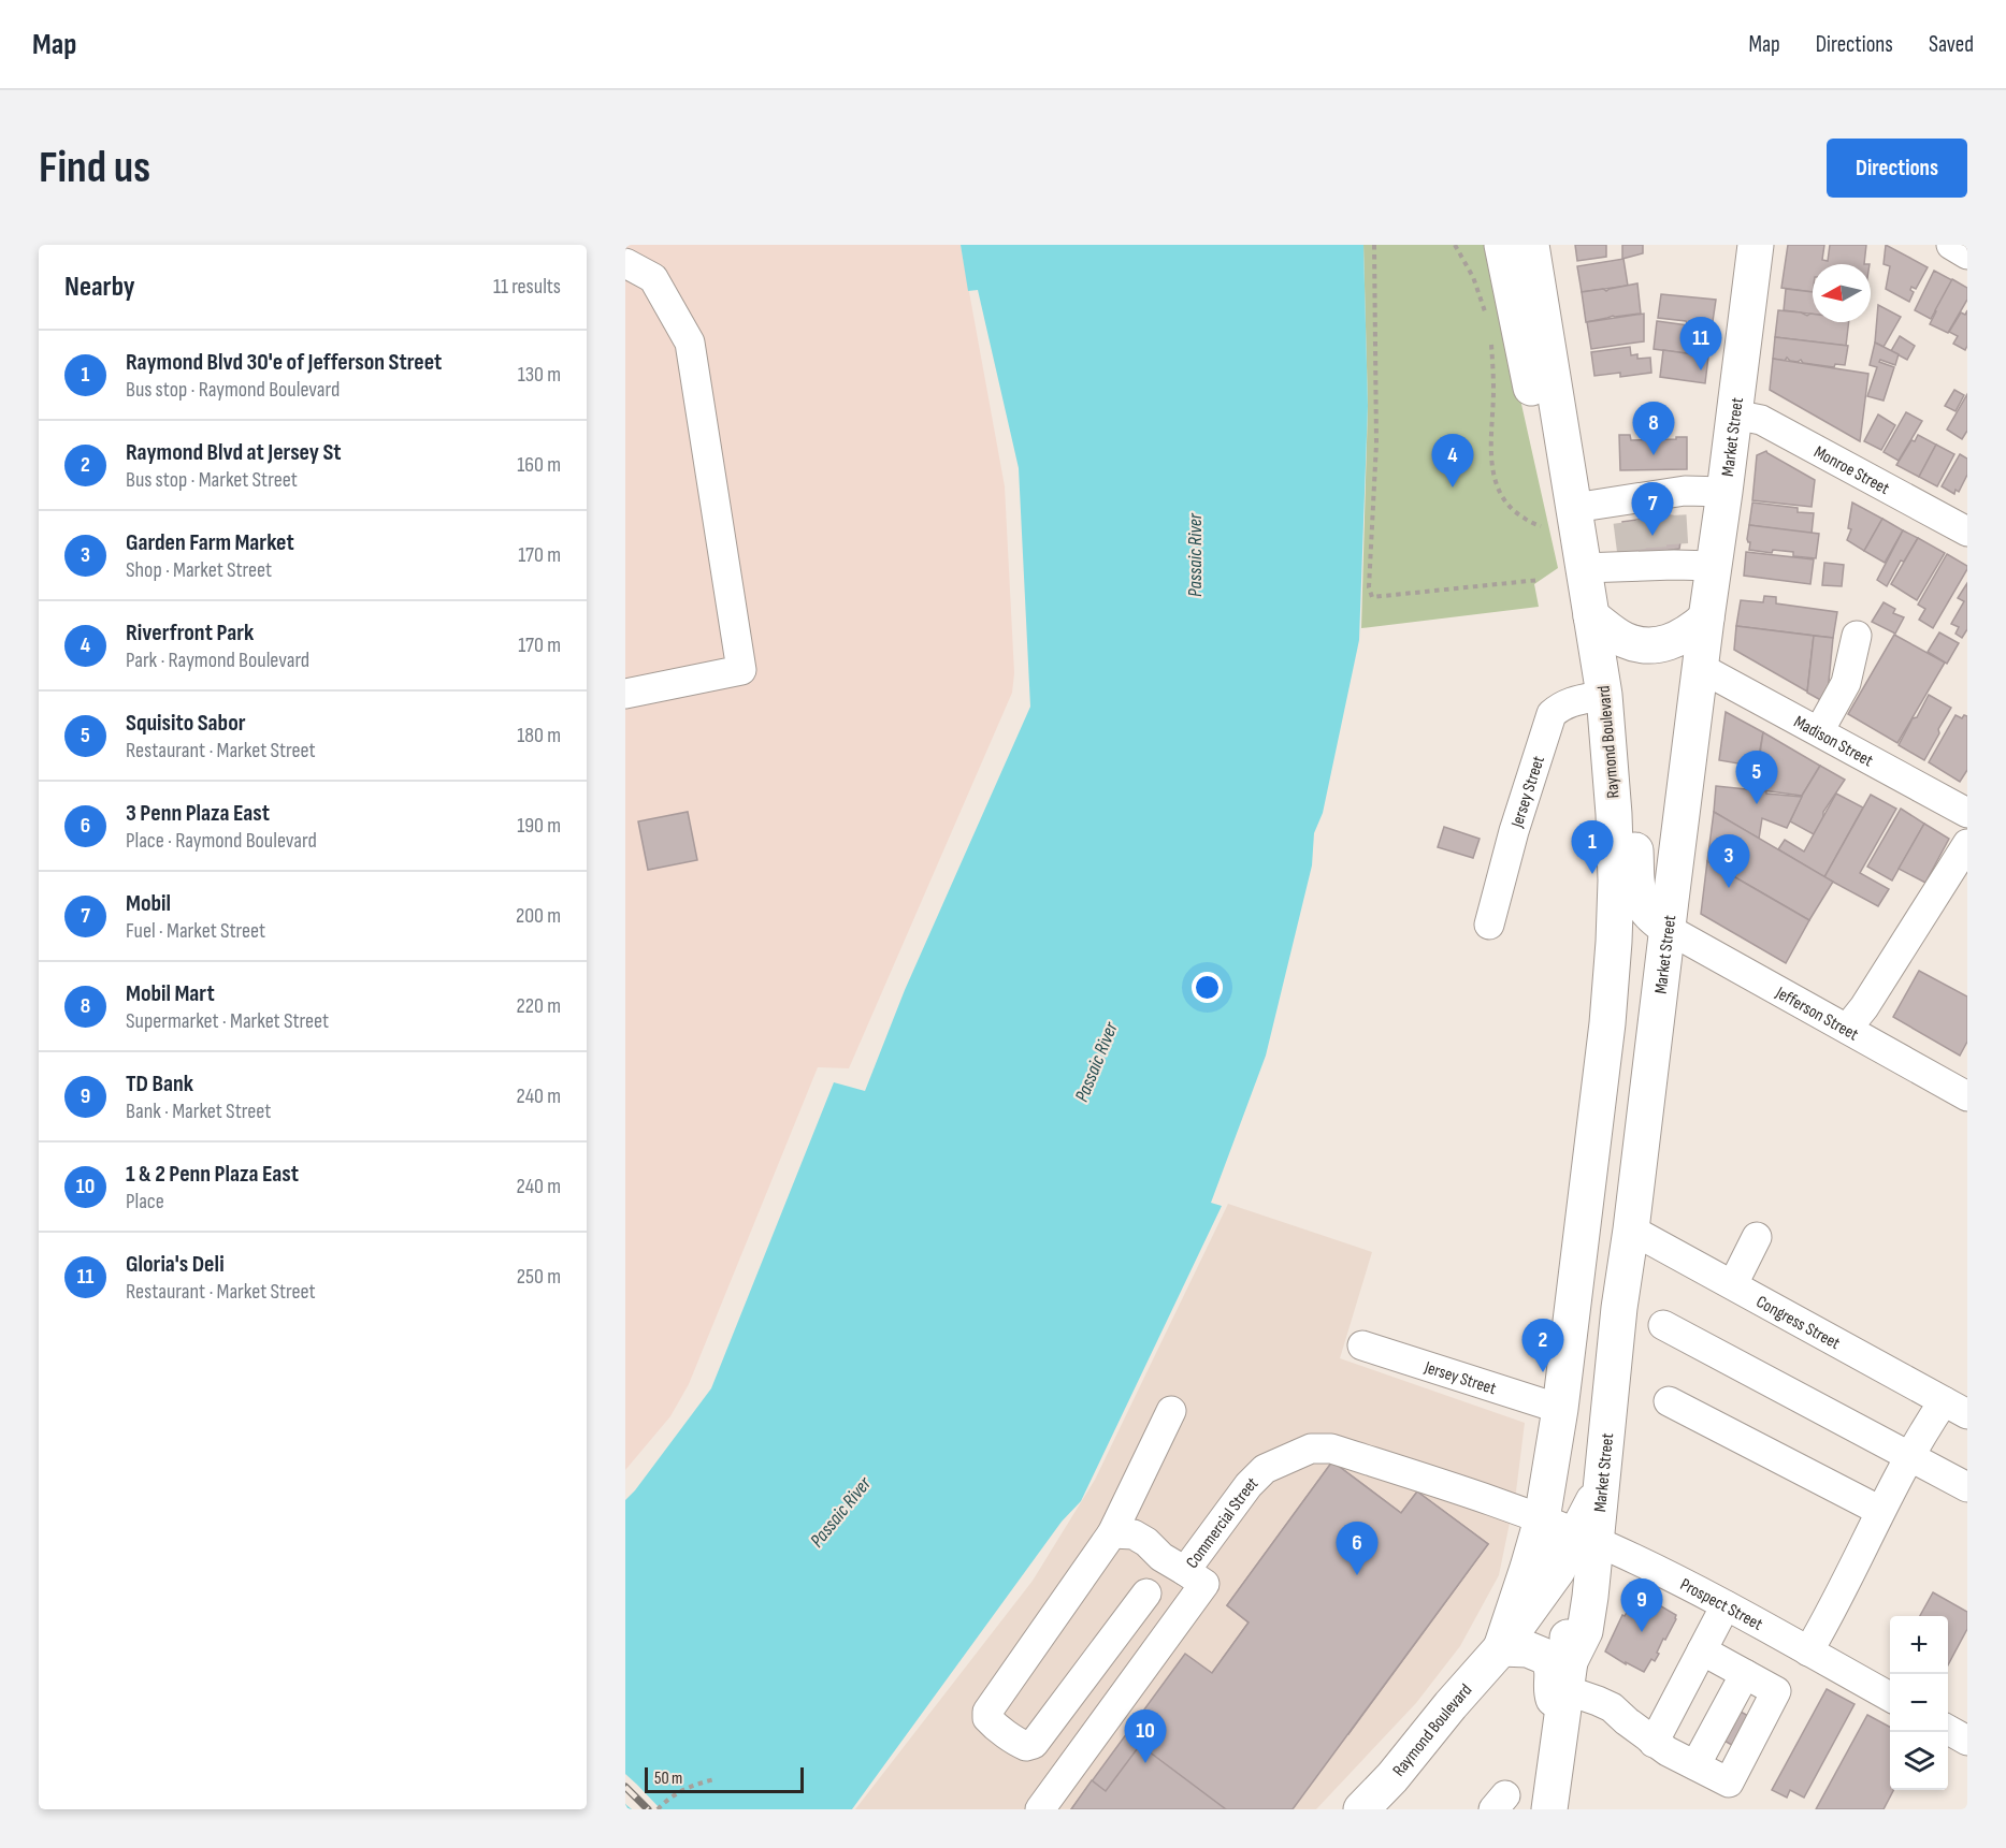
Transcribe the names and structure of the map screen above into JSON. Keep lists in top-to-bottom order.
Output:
{
  "streets": {
    "main road": ["Market Street", "Raymond Boulevard"],
    "street": [
      "Monroe Street",
      "Madison Street",
      "Jersey Street",
      "Jefferson Street",
      "Congress Street",
      "Commercial Street",
      "Prospect Street"
    ]
  },
  "crossings": [
    ["Market Street", "Monroe Street"],
    ["Market Street", "Madison Street"],
    ["Market Street", "Raymond Boulevard"],
    ["Market Street", "Jefferson Street"],
    ["Market Street", "Congress Street"],
    ["Raymond Boulevard", "Jersey Street"],
    ["Raymond Boulevard", "Commercial Street"],
    ["Raymond Boulevard", "Prospect Street"],
    ["Commercial Street", "Prospect Street"]
  ],
  "water": ["Passaic River"],
  "scale_bar": "50 m",
  "north": "left",
  "page": {
    "header": "Map",
    "nav": ["Map", "Directions", "Saved"],
    "buttons": "Directions",
    "title": "Find us",
    "heading": ["Nearby", "11 results"],
    "pins": [
      "11",
      "8",
      "4",
      "7",
      "5",
      "1",
      "3",
      "2",
      "6",
      "9",
      "10"
    ],
    "list": [
      {
        "mark": "1",
        "name": "Raymond Blvd 30'e of Jefferson Street",
        "note": "Bus stop · Raymond Boulevard",
        "value": "130 m"
      },
      {
        "mark": "2",
        "name": "Raymond Blvd at Jersey St",
        "note": "Bus stop · Market Street",
        "value": "160 m"
      },
      {
        "mark": "3",
        "name": "Garden Farm Market",
        "note": "Shop · Market Street",
        "value": "170 m"
      },
      {
        "mark": "4",
        "name": "Riverfront Park",
        "note": "Park · Raymond Boulevard",
        "value": "170 m"
      },
      {
        "mark": "5",
        "name": "Squisito Sabor",
        "note": "Restaurant · Market Street",
        "value": "180 m"
      },
      {
        "mark": "6",
        "name": "3 Penn Plaza East",
        "note": "Place · Raymond Boulevard",
        "value": "190 m"
      },
      {
        "mark": "7",
        "name": "Mobil",
        "note": "Fuel · Market Street",
        "value": "200 m"
      },
      {
        "mark": "8",
        "name": "Mobil Mart",
        "note": "Supermarket · Market Street",
        "value": "220 m"
      },
      {
        "mark": "9",
        "name": "TD Bank",
        "note": "Bank · Market Street",
        "value": "240 m"
      },
      {
        "mark": "10",
        "name": "1 & 2 Penn Plaza East",
        "note": "Place",
        "value": "240 m"
      },
      {
        "mark": "11",
        "name": "Gloria's Deli",
        "note": "Restaurant · Market Street",
        "value": "250 m"
      }
    ],
    "map_buttons": ["+", "−"],
    "scale": "50 m"
  }
}
